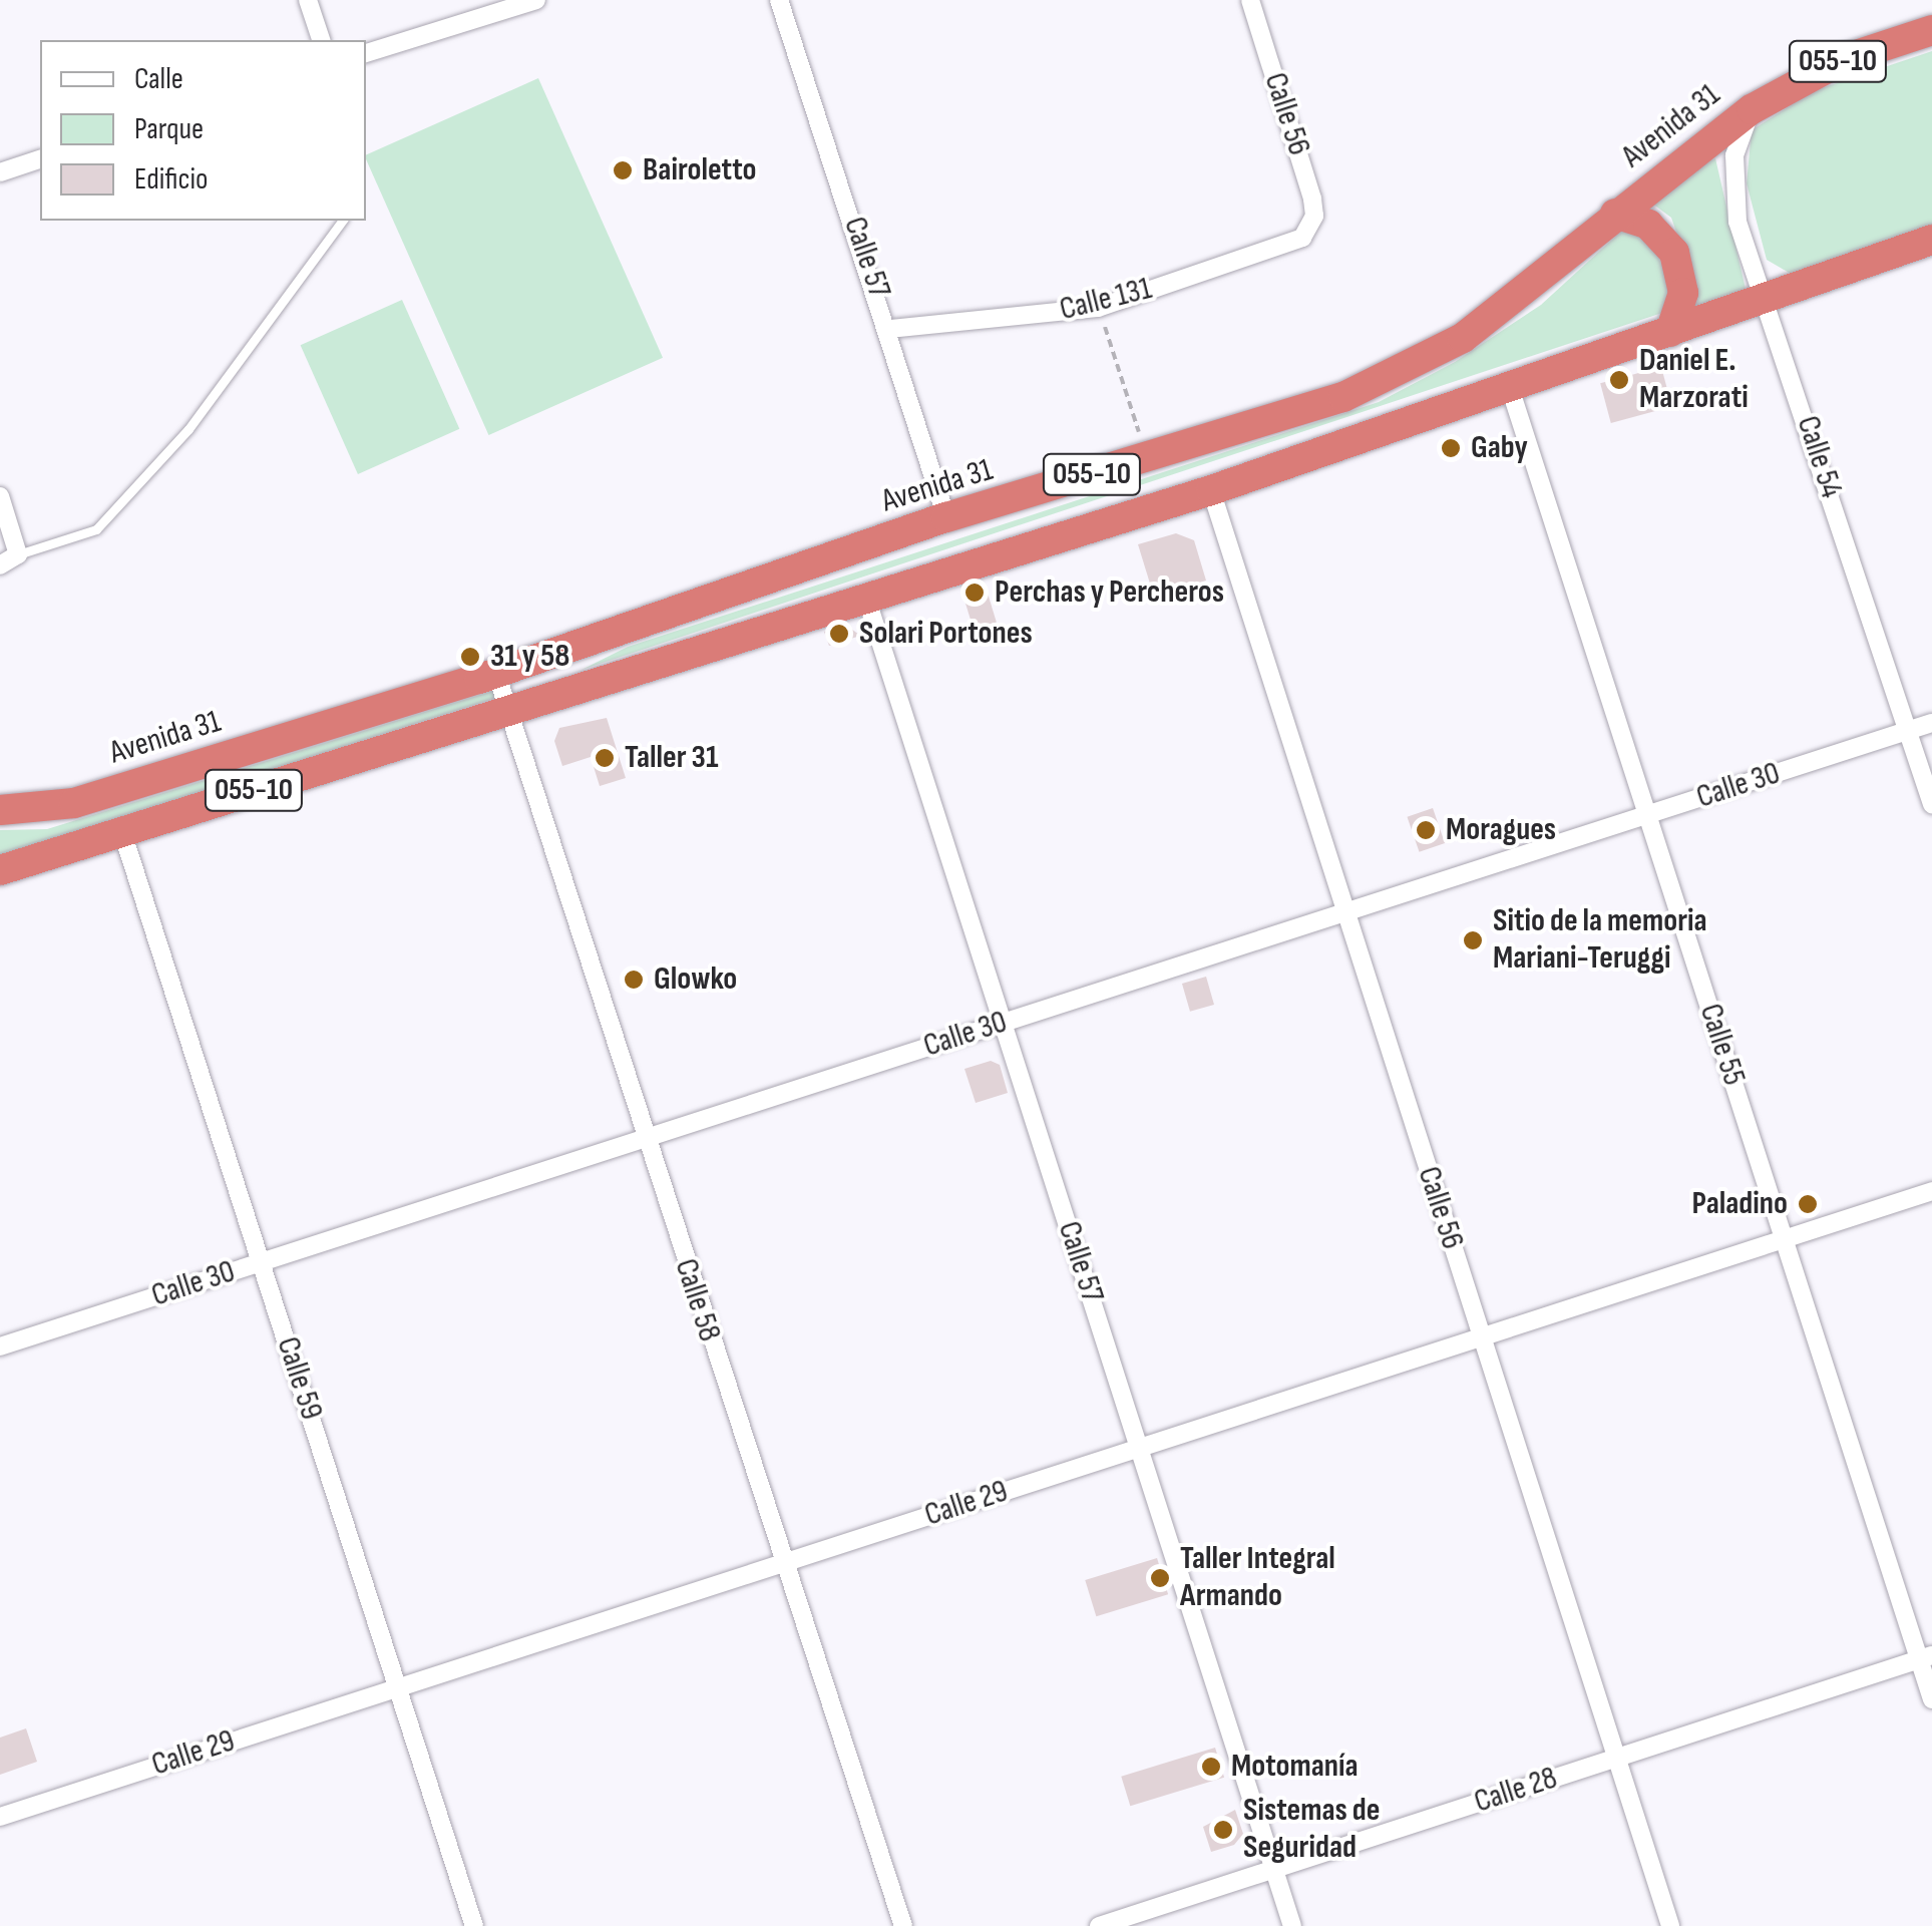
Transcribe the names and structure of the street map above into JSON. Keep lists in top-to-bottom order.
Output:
{
  "streets": {
    "highway": ["055-10", "Avenida 31"],
    "street": [
      "Calle 56",
      "Calle 57",
      "Calle 131",
      "Calle 54",
      "Calle 30",
      "Calle 55",
      "Calle 58",
      "Calle 59",
      "Calle 29",
      "Calle 28"
    ]
  },
  "crossings": [
    ["055-10", "Calle 56"],
    ["055-10", "Calle 57"],
    ["055-10", "Calle 54"],
    ["055-10", "Calle 55"],
    ["055-10", "Calle 58"],
    ["055-10", "Calle 59"],
    ["Calle 56", "Calle 131"],
    ["Calle 56", "Calle 30"],
    ["Calle 56", "Calle 29"],
    ["Calle 56", "Calle 28"],
    ["Avenida 31", "Calle 57"],
    ["Avenida 31", "Calle 54"],
    ["Avenida 31", "Calle 58"],
    ["Calle 57", "Calle 131"],
    ["Calle 57", "Calle 30"],
    ["Calle 57", "Calle 29"],
    ["Calle 57", "Calle 28"],
    ["Calle 54", "Calle 30"],
    ["Calle 30", "Calle 55"],
    ["Calle 30", "Calle 58"],
    ["Calle 30", "Calle 59"],
    ["Calle 55", "Calle 29"],
    ["Calle 55", "Calle 28"],
    ["Calle 58", "Calle 29"],
    ["Calle 59", "Calle 29"]
  ],
  "places": [
    "Bairoletto",
    "Daniel E. Marzorati",
    "Gaby",
    "Perchas y Percheros",
    "Solari Portones",
    "31 y 58",
    "Taller 31",
    "Moragues",
    "Sitio de la memoria Mariani-Teruggi",
    "Glowko",
    "Paladino",
    "Taller Integral Armando",
    "Motomanía",
    "Sistemas de Seguridad"
  ],
  "legend": ["Calle", "Parque", "Edificio"]
}
